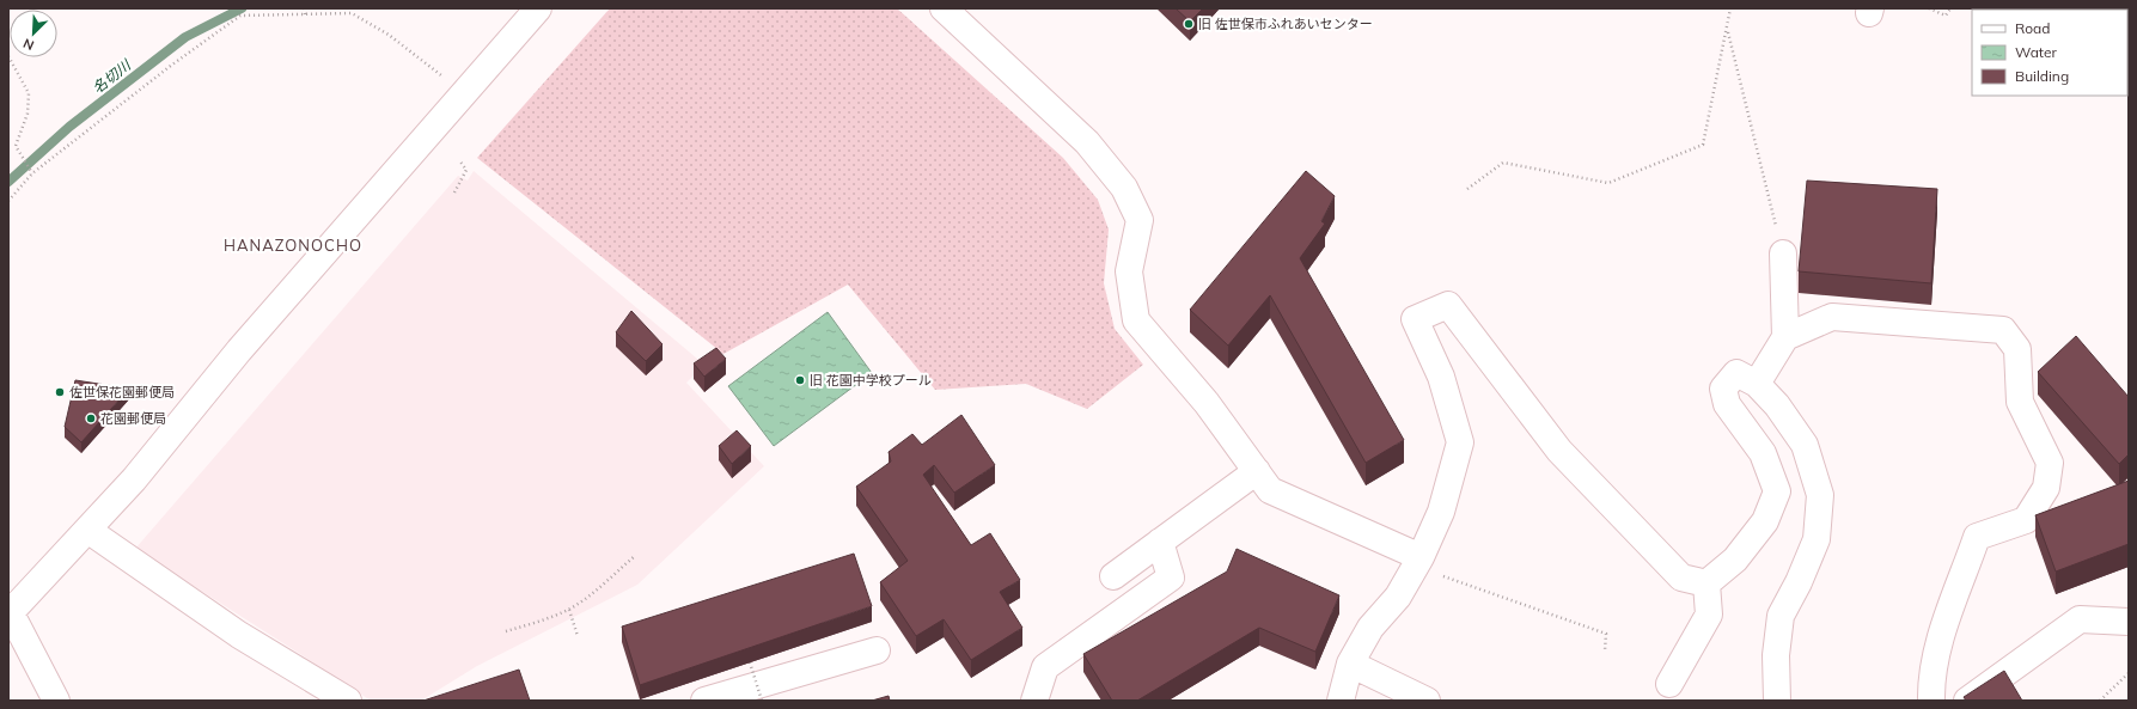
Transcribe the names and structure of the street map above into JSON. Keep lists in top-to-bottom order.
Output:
{
  "districts": ["HANAZONOCHO"],
  "water": ["名切川"],
  "places": [
    "旧 佐世保市ふれあいセンター",
    "旧 花園中学校プール",
    "佐世保花園郵便局",
    "花園郵便局"
  ],
  "legend": ["Road", "Water", "Building"],
  "north": "bottom left"
}
